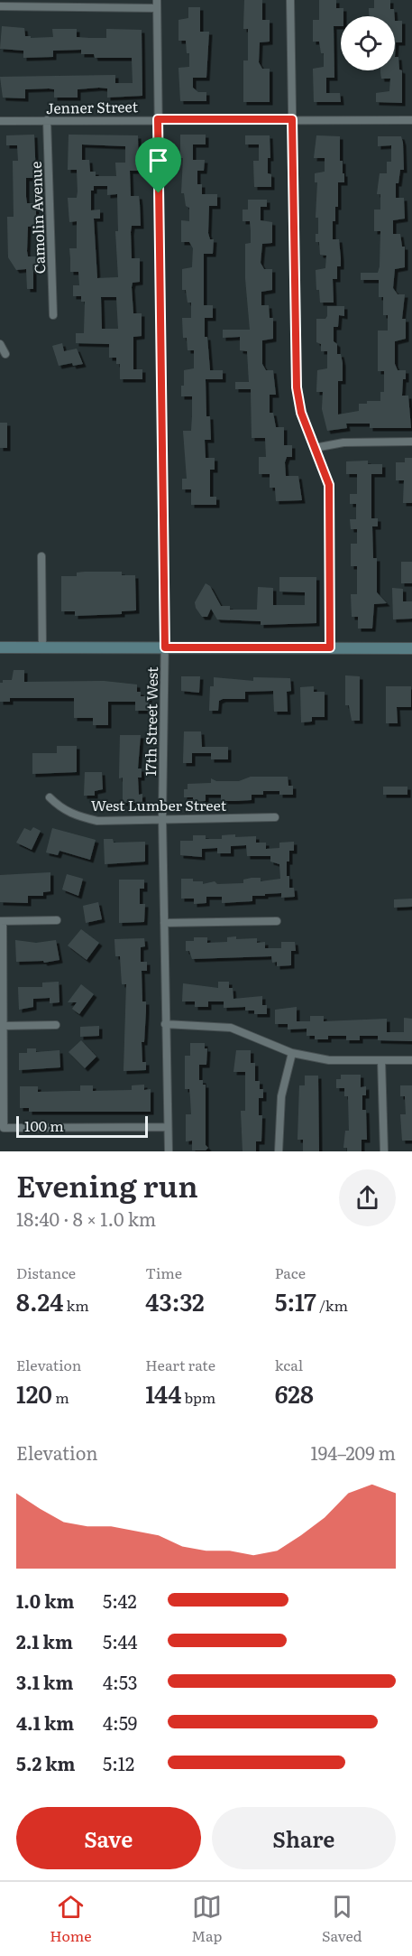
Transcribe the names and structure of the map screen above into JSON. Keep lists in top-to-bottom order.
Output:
{
  "streets": {
    "street": [
      "Jenner Street",
      "Camolin Avenue",
      "17th Street West",
      "West Lumber Street"
    ]
  },
  "crossings": [
    ["Jenner Street", "Camolin Avenue"],
    ["Jenner Street", "17th Street West"],
    ["17th Street West", "West Lumber Street"]
  ],
  "scale_bar": "100 m",
  "page": {
    "scale": "100 m",
    "heading": ["Evening run", "18:40 · 8 × 1.0 km"],
    "stats": [
      ["Distance", "8.24 km"],
      ["Time", "43:32"],
      ["Pace", "5:17 /km"],
      ["Elevation", "120 m"],
      ["Heart rate", "144 bpm"],
      ["kcal", "628"]
    ],
    "chart": ["Elevation", "194–209 m"],
    "list": [
      {
        "name": "1.0 km",
        "note": "5:42"
      },
      {
        "name": "2.1 km",
        "note": "5:44"
      },
      {
        "name": "3.1 km",
        "note": "4:53"
      },
      {
        "name": "4.1 km",
        "note": "4:59"
      },
      {
        "name": "5.2 km",
        "note": "5:12"
      }
    ],
    "buttons": ["Save", "Share"],
    "tabs": ["Home", "Map", "Saved"]
  }
}
